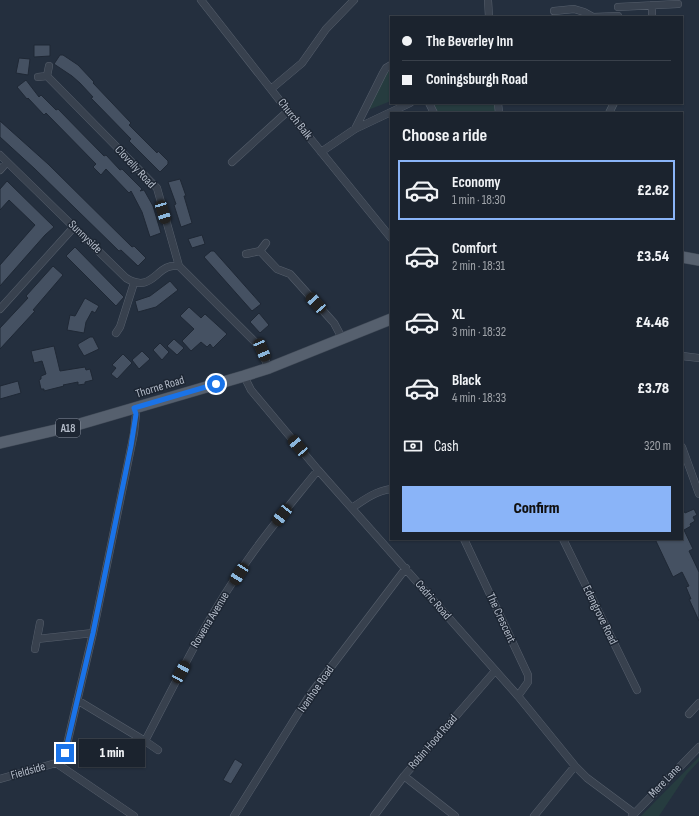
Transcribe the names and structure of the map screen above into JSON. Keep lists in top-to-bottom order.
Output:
{
  "streets": {
    "main road": ["Thorne Road", "A18"],
    "street": [
      "Church Balk",
      "Clovelly Road",
      "Sunnyside",
      "Cedric Road",
      "Edengrove Road",
      "The Crescent",
      "Rowena Avenue",
      "Ivanhoe Road",
      "Robin Hood Road",
      "Fieldside",
      "Mere Lane"
    ]
  },
  "crossings": [
    ["Clovelly Road", "Thorne Road"],
    ["Thorne Road", "Cedric Road"],
    ["Cedric Road", "The Crescent"],
    ["Cedric Road", "Rowena Avenue"],
    ["Cedric Road", "Ivanhoe Road"],
    ["Cedric Road", "Robin Hood Road"],
    ["Cedric Road", "Mere Lane"]
  ],
  "page": {
    "banner": ["The Beverley Inn", "Coningsburgh Road"],
    "heading": "Choose a ride",
    "list": [
      {
        "name": "Economy",
        "note": "1 min · 18:30",
        "value": "£2.62"
      },
      {
        "name": "Comfort",
        "note": "2 min · 18:31",
        "value": "£3.54"
      },
      {
        "name": "XL",
        "note": "3 min · 18:32",
        "value": "£4.46"
      },
      {
        "name": "Black",
        "note": "4 min · 18:33",
        "value": "£3.78"
      }
    ],
    "pay": ["Cash", "320 m"],
    "buttons": "Confirm",
    "bubble": "1 min"
  }
}
